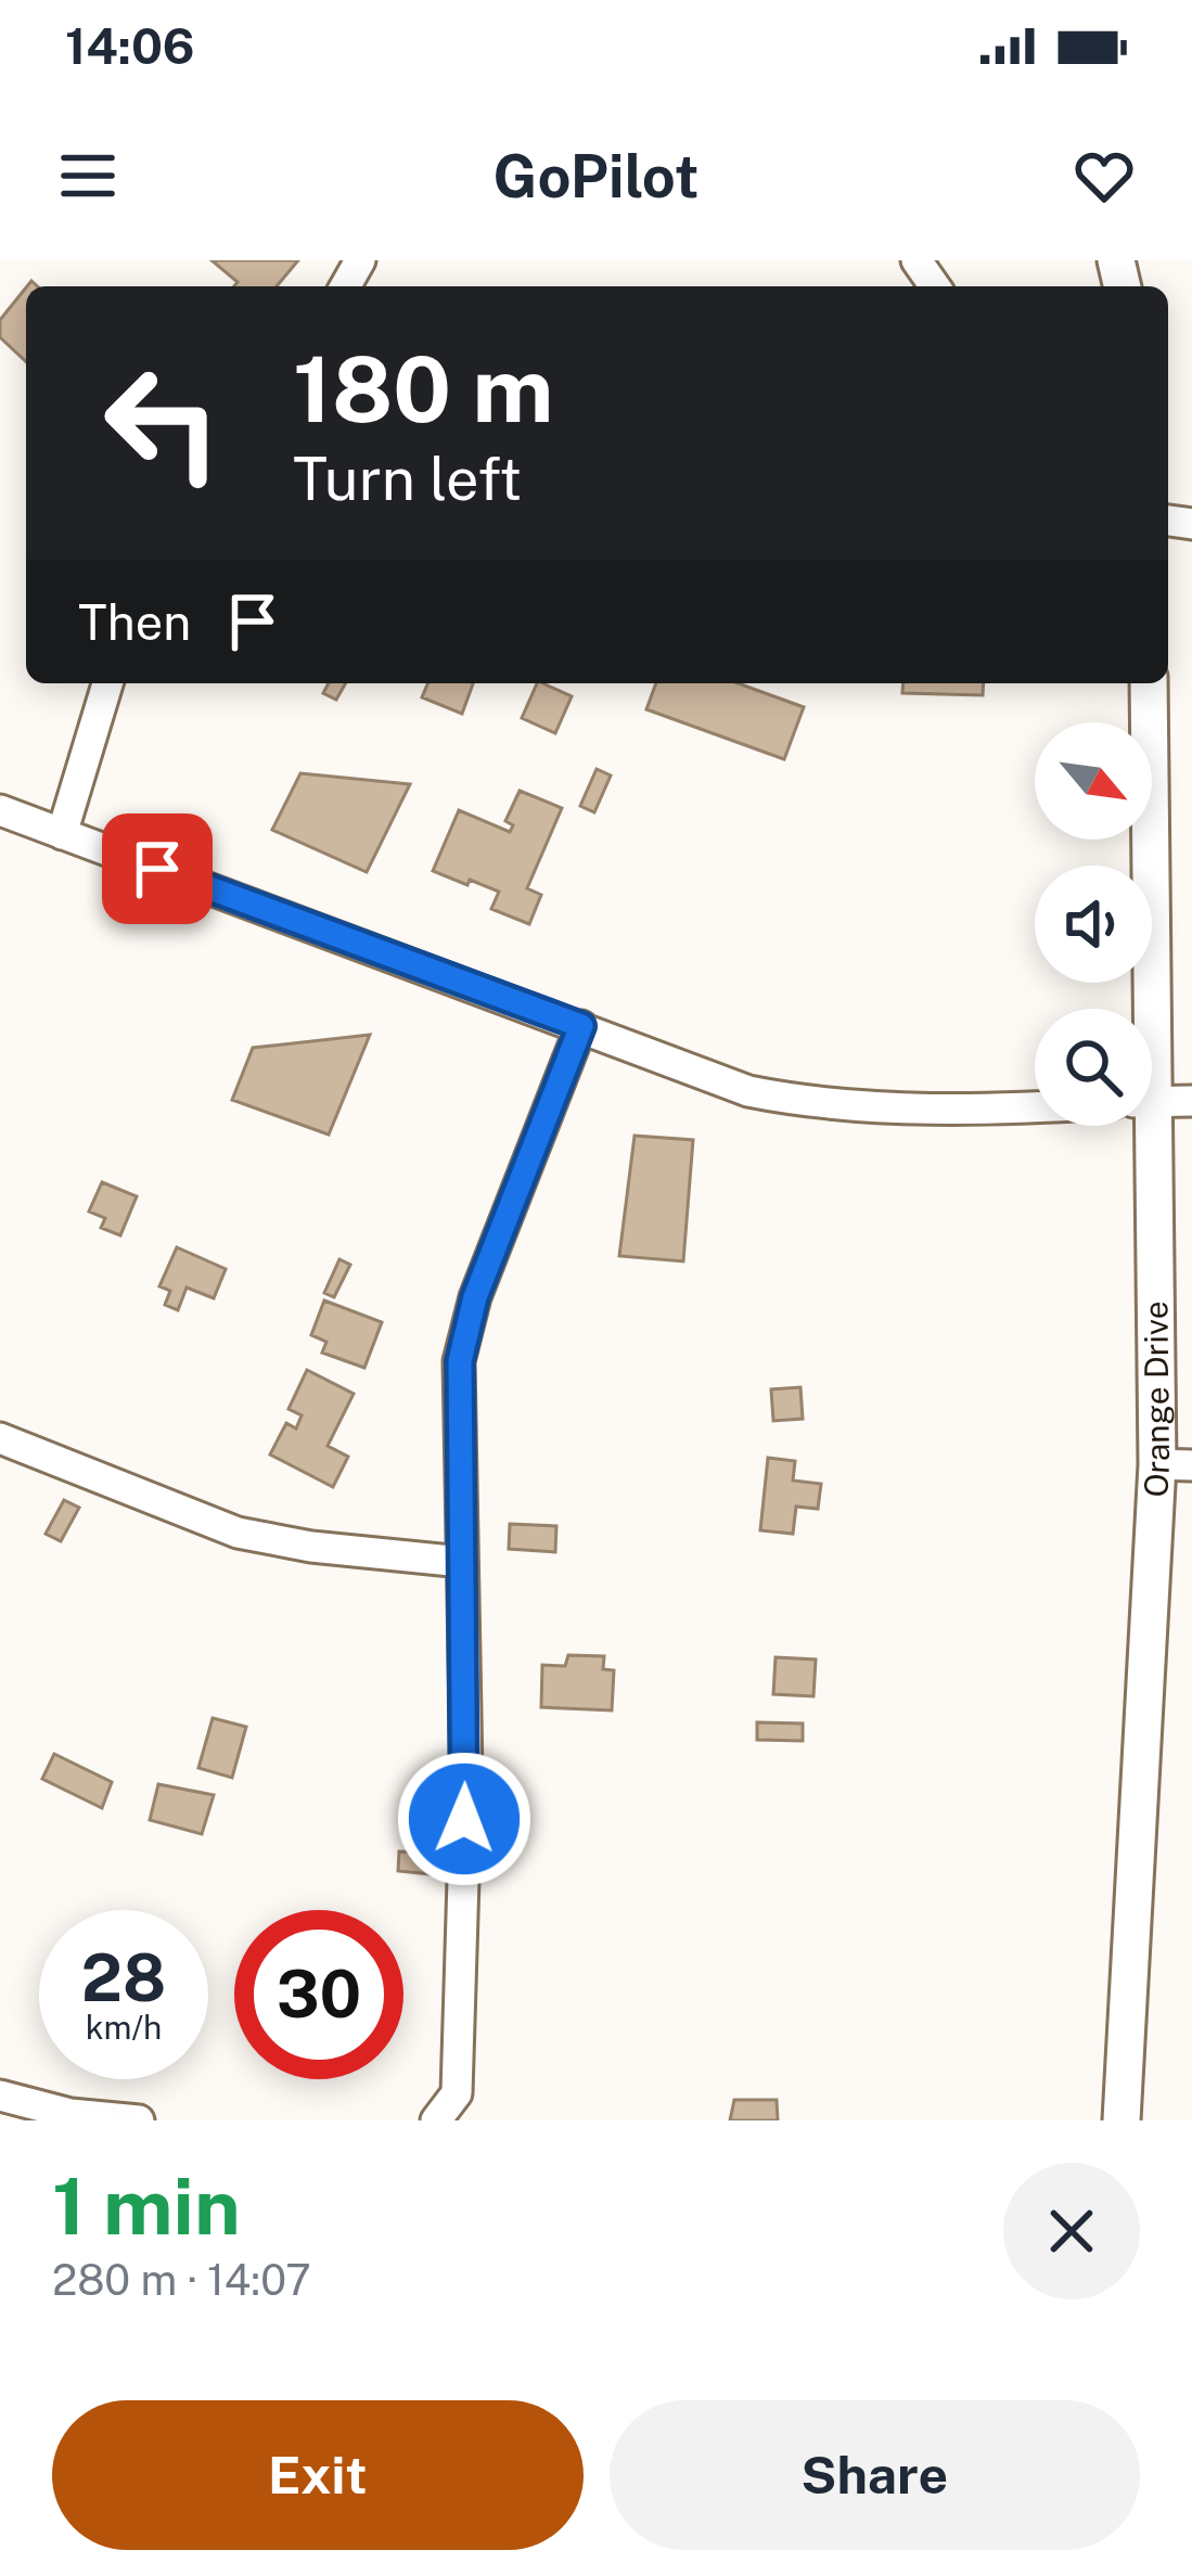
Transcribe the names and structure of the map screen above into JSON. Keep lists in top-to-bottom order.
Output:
{
  "streets": {
    "street": ["Orange Drive"]
  },
  "north": "bottom right",
  "page": {
    "status": "14:06",
    "header": "GoPilot",
    "turn": ["180 m", "Turn left"],
    "then": "Then",
    "speed": "28 km/h",
    "limit": "30",
    "heading": ["1 min", "280 m · 14:07"],
    "buttons": ["Exit", "Share"]
  }
}
